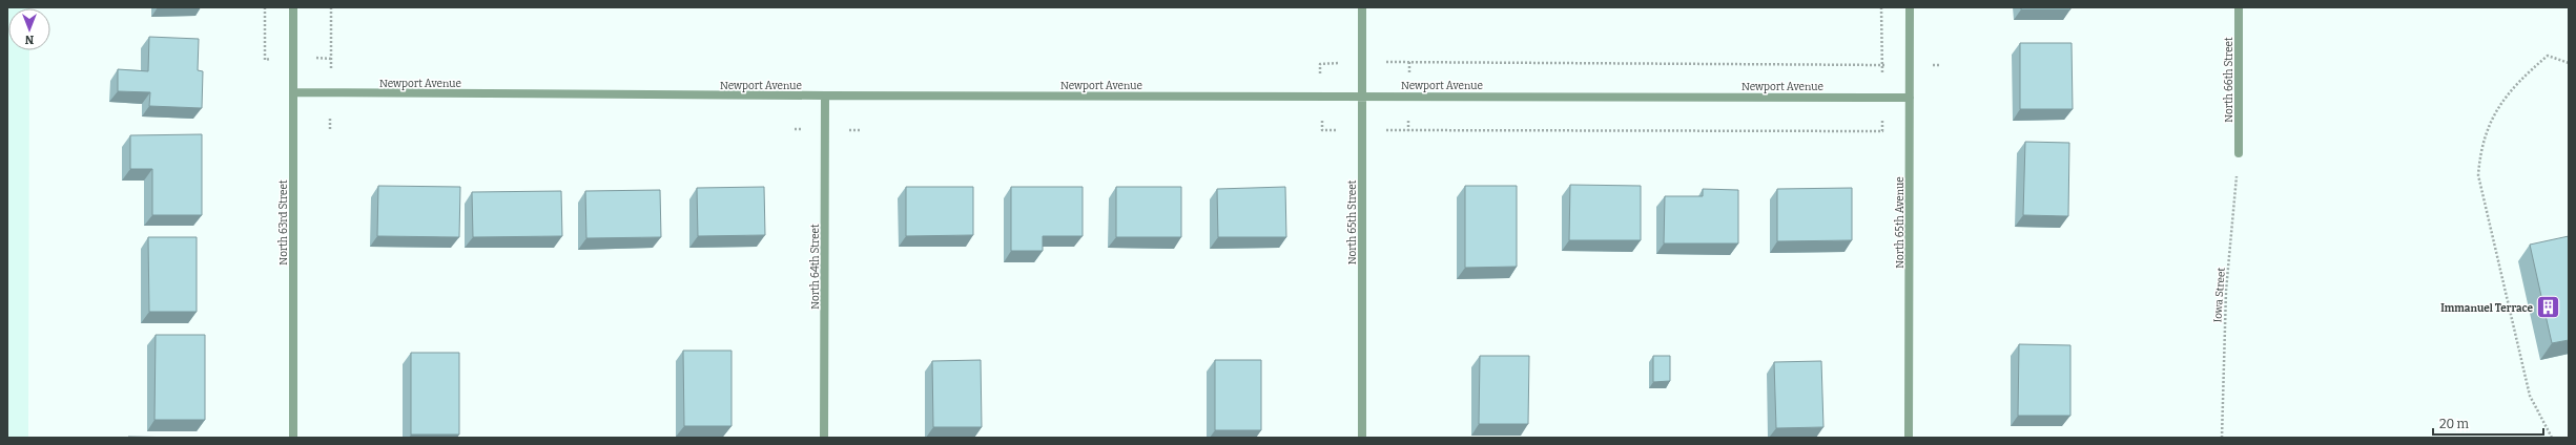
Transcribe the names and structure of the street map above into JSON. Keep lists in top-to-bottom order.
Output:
{
  "streets": {
    "street": [
      "North 66th Street",
      "Newport Avenue",
      "North 63rd Street",
      "North 65th Street",
      "North 65th Avenue",
      "North 64th Street"
    ],
    "path": ["Iowa Street"]
  },
  "crossings": [
    ["North 66th Street", "Iowa Street"],
    ["Newport Avenue", "North 63rd Street"],
    ["Newport Avenue", "North 65th Street"],
    ["Newport Avenue", "North 65th Avenue"],
    ["Newport Avenue", "North 64th Street"]
  ],
  "places": {
    "building": ["Immanuel Terrace"]
  },
  "scale_bar": "20 m",
  "north": "bottom"
}
